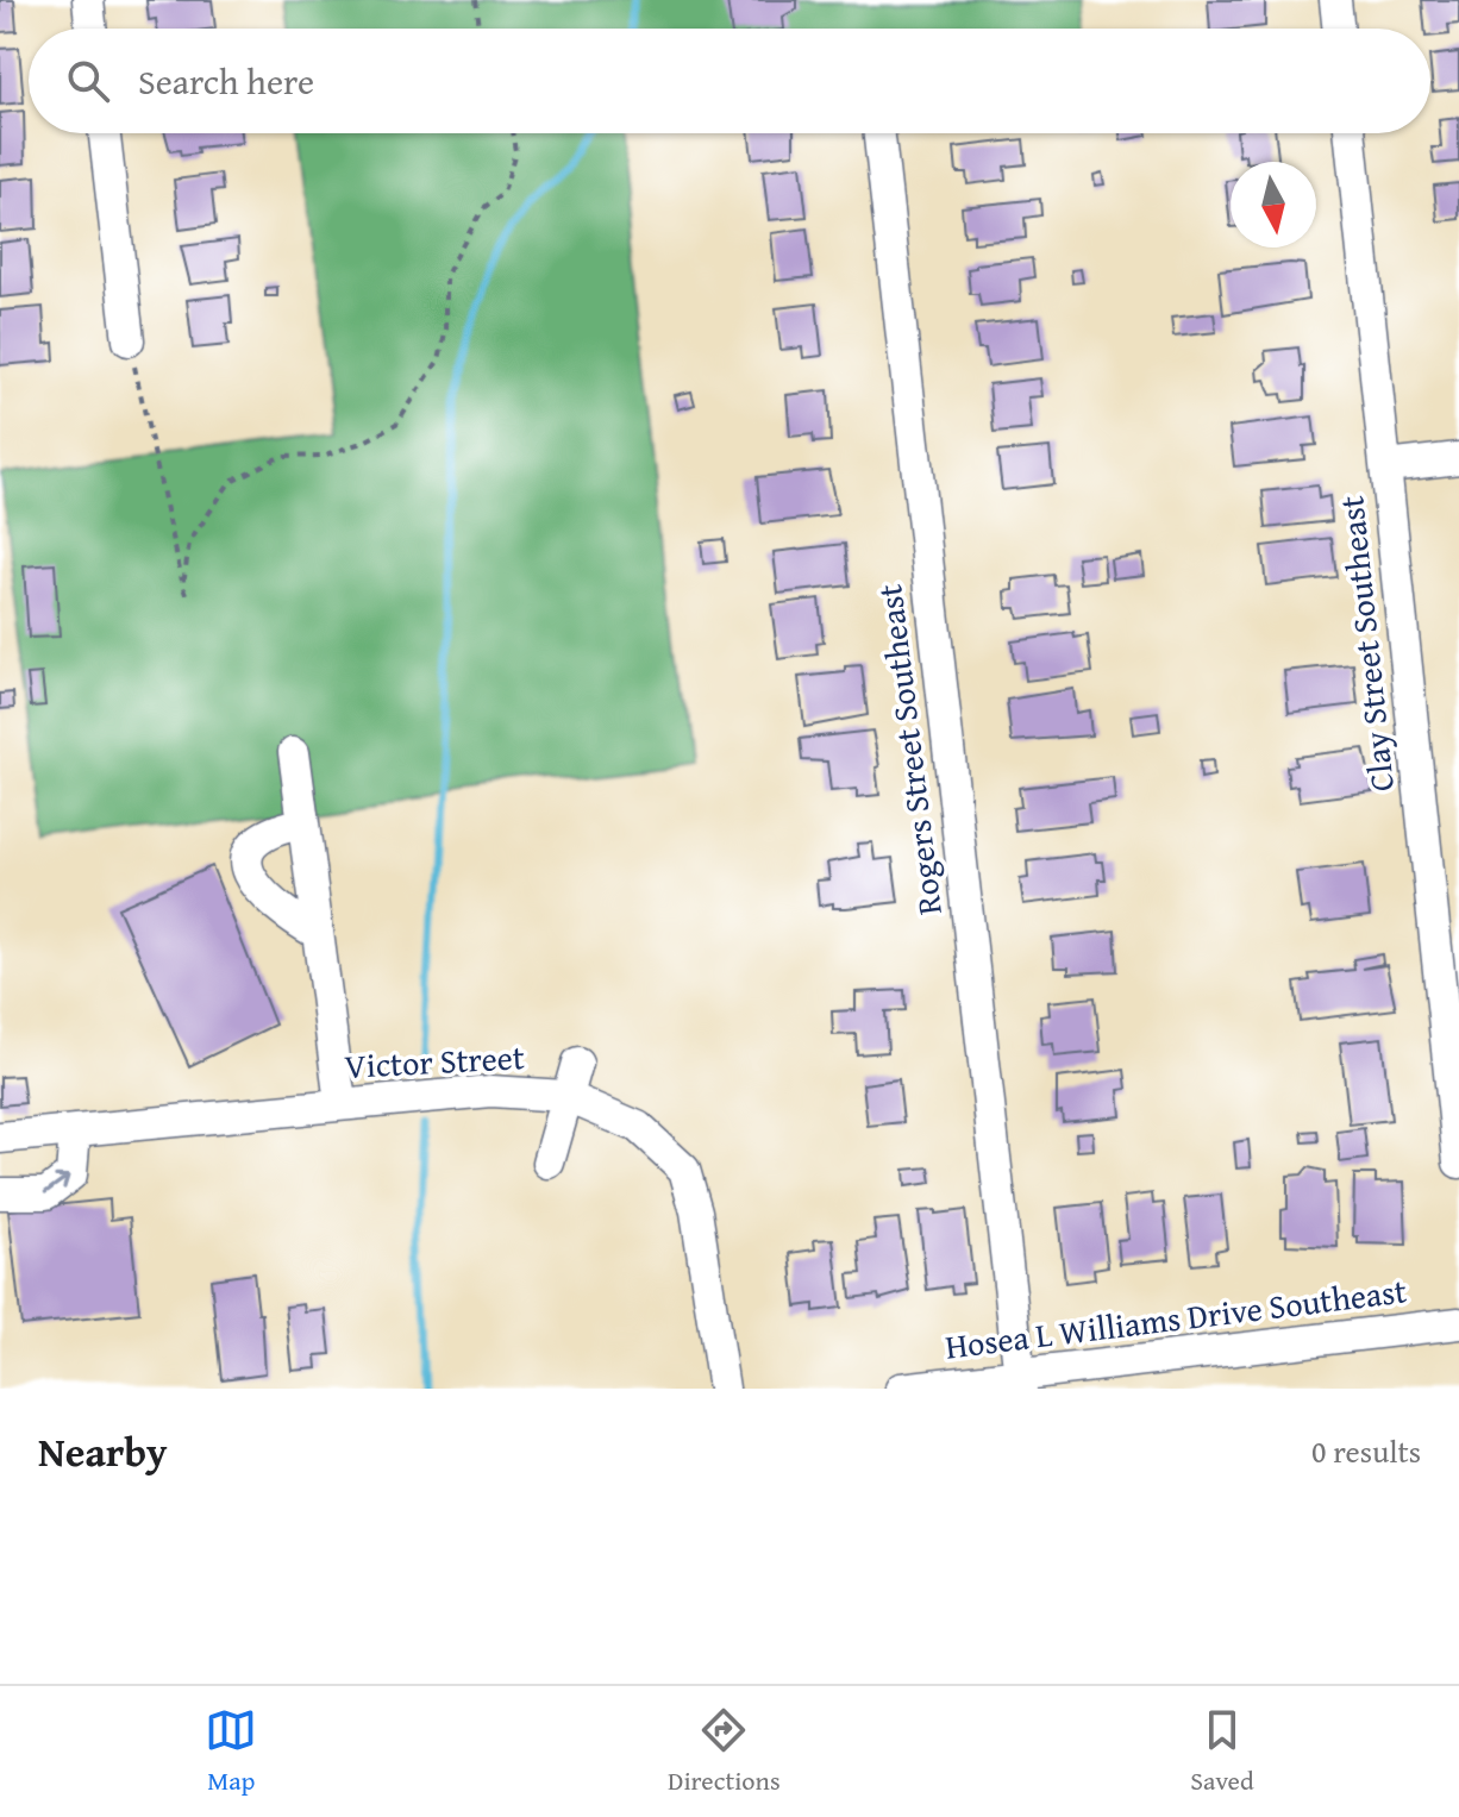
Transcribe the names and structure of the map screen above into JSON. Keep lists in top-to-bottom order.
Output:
{
  "streets": {
    "street": [
      "Clay Street Southeast",
      "Rogers Street Southeast",
      "Victor Street",
      "Hosea L Williams Drive Southeast"
    ]
  },
  "crossings": [
    ["Rogers Street Southeast", "Hosea L Williams Drive Southeast"]
  ],
  "north": "bottom",
  "page": {
    "search": "Search here",
    "heading": ["Nearby", "0 results"],
    "nav": ["Map", "Directions", "Saved"]
  }
}
